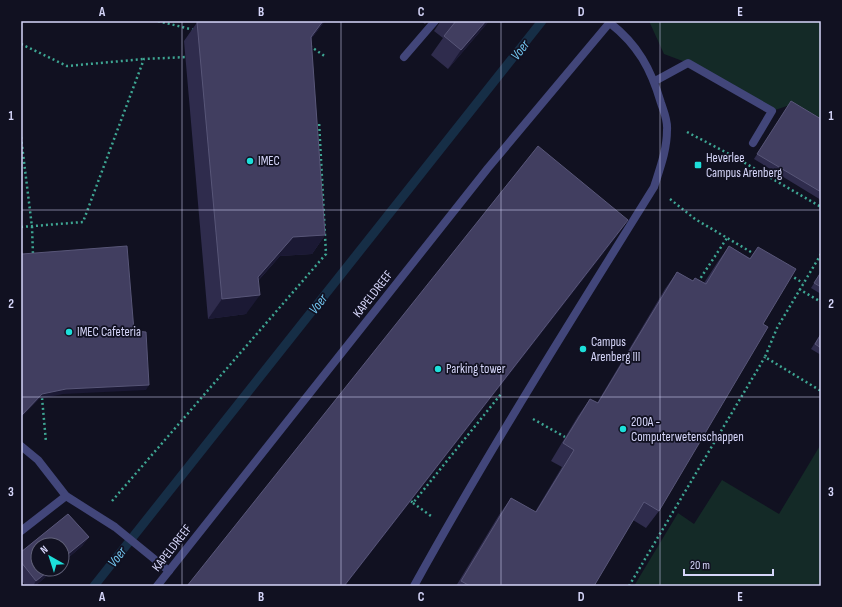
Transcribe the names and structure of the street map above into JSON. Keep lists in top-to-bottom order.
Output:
{
  "streets": {
    "street": ["KAPELDREEF"]
  },
  "water": ["Voer"],
  "places": {
    "other": [
      "IMEC",
      "IMEC Cafeteria",
      "Campus Arenberg III",
      "Parking tower",
      "200A - Computerwetenschappen"
    ],
    "transit": ["Heverlee Campus Arenberg"]
  },
  "scale_bar": "20 m",
  "north": "top left",
  "grid": {
    "columns": [
      "A",
      "B",
      "C",
      "D",
      "E"
    ],
    "rows": ["1", "2", "3"]
  }
}
